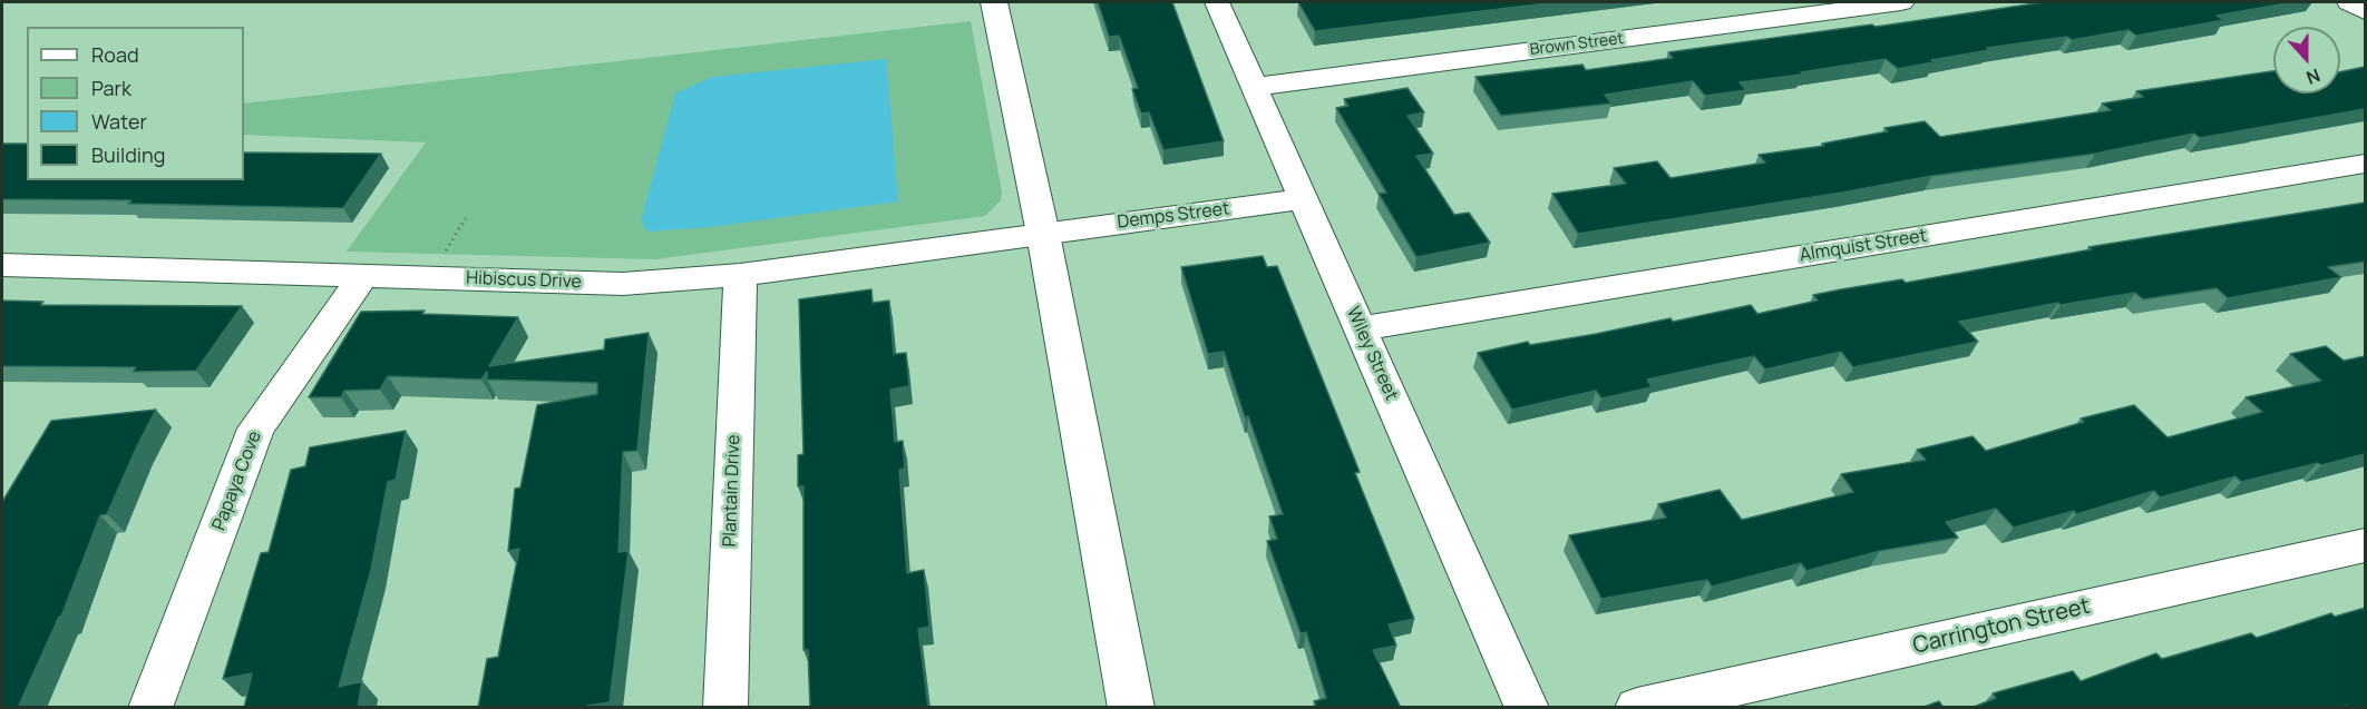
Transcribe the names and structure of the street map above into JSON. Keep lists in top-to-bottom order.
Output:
{
  "streets": {
    "street": [
      "Brown Street",
      "Demps Street",
      "Almquist Street",
      "Hibiscus Drive",
      "Wiley Street",
      "Papaya Cove",
      "Plantain Drive",
      "Carrington Street"
    ]
  },
  "crossings": [
    ["Brown Street", "Wiley Street"],
    ["Demps Street", "Hibiscus Drive"],
    ["Demps Street", "Wiley Street"],
    ["Almquist Street", "Wiley Street"],
    ["Hibiscus Drive", "Papaya Cove"],
    ["Hibiscus Drive", "Plantain Drive"]
  ],
  "legend": [
    "Road",
    "Park",
    "Water",
    "Building"
  ],
  "north": "bottom"
}
